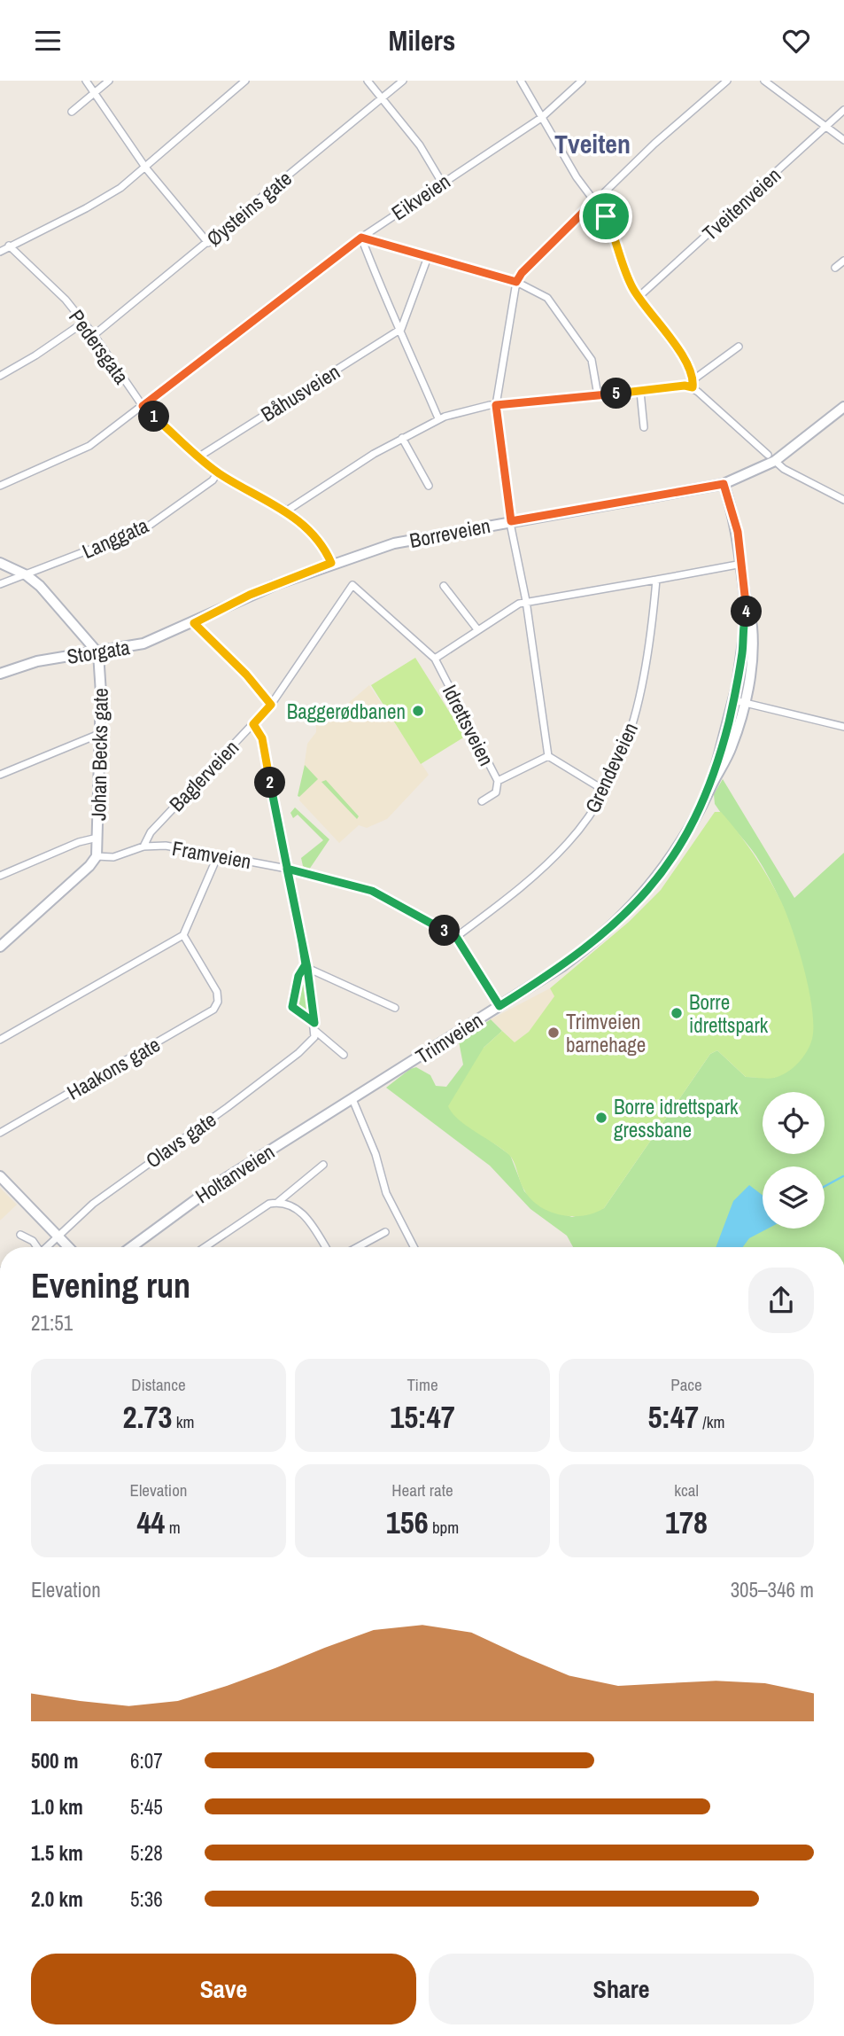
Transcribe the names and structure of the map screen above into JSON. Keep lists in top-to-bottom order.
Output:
{
  "streets": {
    "main road": [
      "Borreveien",
      "Storgata",
      "Johan Becks gate",
      "Trimveien",
      "Holtanveien"
    ],
    "street": [
      "Eikveien",
      "Tveitenveien",
      "Øysteins gate",
      "Pedersgata",
      "Båhusveien",
      "Langgata",
      "Idrettsveien",
      "Grendeveien",
      "Baglerveien",
      "Framveien",
      "Haakons gate",
      "Olavs gate"
    ]
  },
  "crossings": [
    ["Eikveien", "Pedersgata"],
    ["Øysteins gate", "Pedersgata"],
    ["Pedersgata", "Båhusveien"],
    ["Pedersgata", "Borreveien"],
    ["Pedersgata", "Langgata"],
    ["Borreveien", "Storgata"],
    ["Borreveien", "Trimveien"],
    ["Storgata", "Johan Becks gate"],
    ["Idrettsveien", "Baglerveien"],
    ["Johan Becks gate", "Framveien"],
    ["Grendeveien", "Framveien"],
    ["Baglerveien", "Framveien"],
    ["Framveien", "Trimveien"],
    ["Trimveien", "Holtanveien"]
  ],
  "districts": ["Tveiten"],
  "places": [
    "Baggerødbanen",
    "Borre idrettspark",
    "Trimveien barnehage",
    "Borre idrettspark gressbane"
  ],
  "page": {
    "header": "Milers",
    "pins": [
      "5",
      "1",
      "4",
      "2",
      "3"
    ],
    "heading": ["Evening run", "21:51"],
    "stats": [
      ["Distance", "2.73 km"],
      ["Time", "15:47"],
      ["Pace", "5:47 /km"],
      ["Elevation", "44 m"],
      ["Heart rate", "156 bpm"],
      ["kcal", "178"]
    ],
    "chart": ["Elevation", "305–346 m"],
    "list": [
      {
        "name": "500 m",
        "note": "6:07"
      },
      {
        "name": "1.0 km",
        "note": "5:45"
      },
      {
        "name": "1.5 km",
        "note": "5:28"
      },
      {
        "name": "2.0 km",
        "note": "5:36"
      }
    ],
    "buttons": ["Save", "Share"]
  }
}
